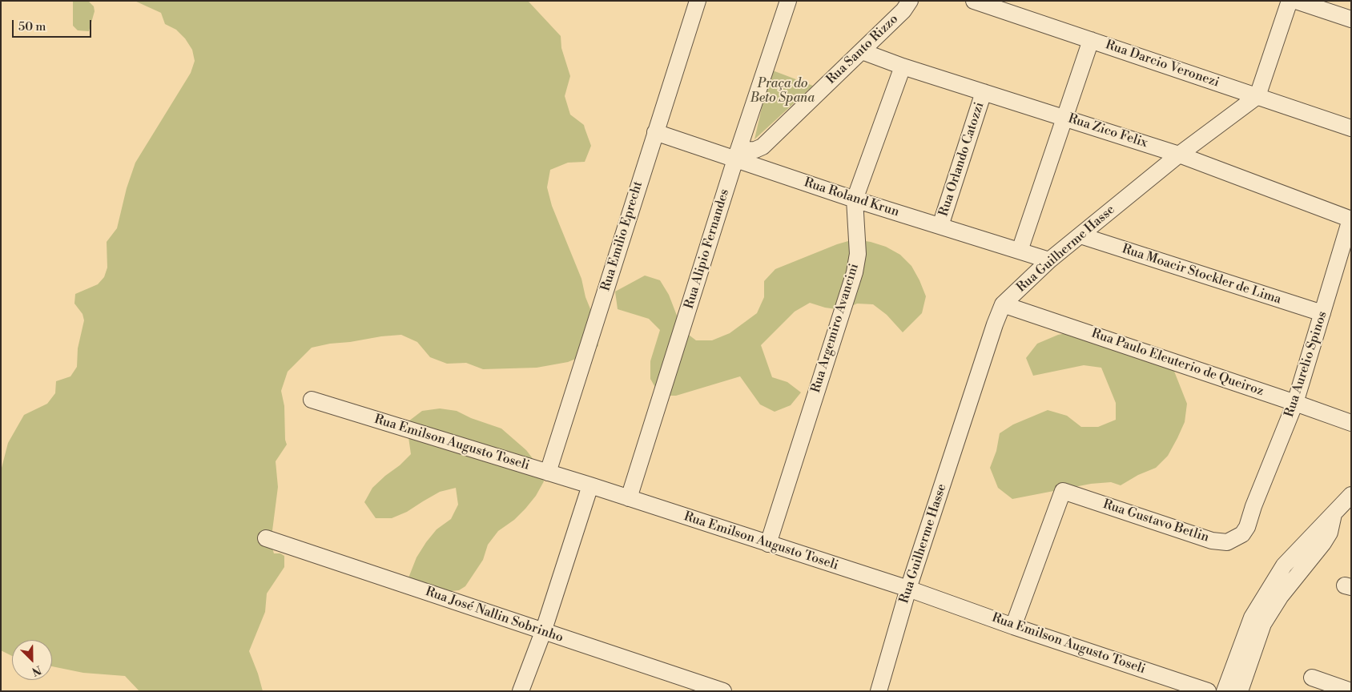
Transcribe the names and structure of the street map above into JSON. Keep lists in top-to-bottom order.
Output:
{
  "streets": {
    "street": [
      "Rua Santo Rizzo",
      "Rua Darcio Veronezi",
      "Rua Zico Felix",
      "Rua Orlando Catozzi",
      "Rua Roland Krun",
      "Rua Emilio Eprecht",
      "Rua Alipio Fernandes",
      "Rua Guilherme Hasse",
      "Rua Moacir Stockler de Lima",
      "Rua Argemiro Avancini",
      "Rua Paulo Eleuterio de Queiroz",
      "Rua Aurelio Spinos",
      "Rua Emilson Augusto Toseli",
      "Rua Gustavo Betlin",
      "Rua José Nallin Sobrinho"
    ]
  },
  "crossings": [
    ["Rua Santo Rizzo", "Rua Zico Felix"],
    ["Rua Santo Rizzo", "Rua Roland Krun"],
    ["Rua Santo Rizzo", "Rua Alipio Fernandes"],
    ["Rua Darcio Veronezi", "Rua Guilherme Hasse"],
    ["Rua Zico Felix", "Rua Orlando Catozzi"],
    ["Rua Zico Felix", "Rua Guilherme Hasse"],
    ["Rua Zico Felix", "Rua Argemiro Avancini"],
    ["Rua Zico Felix", "Rua Aurelio Spinos"],
    ["Rua Orlando Catozzi", "Rua Roland Krun"],
    ["Rua Roland Krun", "Rua Emilio Eprecht"],
    ["Rua Roland Krun", "Rua Alipio Fernandes"],
    ["Rua Roland Krun", "Rua Guilherme Hasse"],
    ["Rua Roland Krun", "Rua Argemiro Avancini"],
    ["Rua Emilio Eprecht", "Rua Emilson Augusto Toseli"],
    ["Rua Alipio Fernandes", "Rua Emilson Augusto Toseli"],
    ["Rua Guilherme Hasse", "Rua Moacir Stockler de Lima"],
    ["Rua Guilherme Hasse", "Rua Paulo Eleuterio de Queiroz"],
    ["Rua Guilherme Hasse", "Rua Emilson Augusto Toseli"],
    ["Rua Moacir Stockler de Lima", "Rua Aurelio Spinos"],
    ["Rua Argemiro Avancini", "Rua Emilson Augusto Toseli"],
    ["Rua Paulo Eleuterio de Queiroz", "Rua Aurelio Spinos"],
    ["Rua Aurelio Spinos", "Rua Gustavo Betlin"],
    ["Rua Emilson Augusto Toseli", "Rua Gustavo Betlin"]
  ],
  "parks": ["Praça do Beto Spana"],
  "scale_bar": "50 m",
  "north": "bottom right"
}
